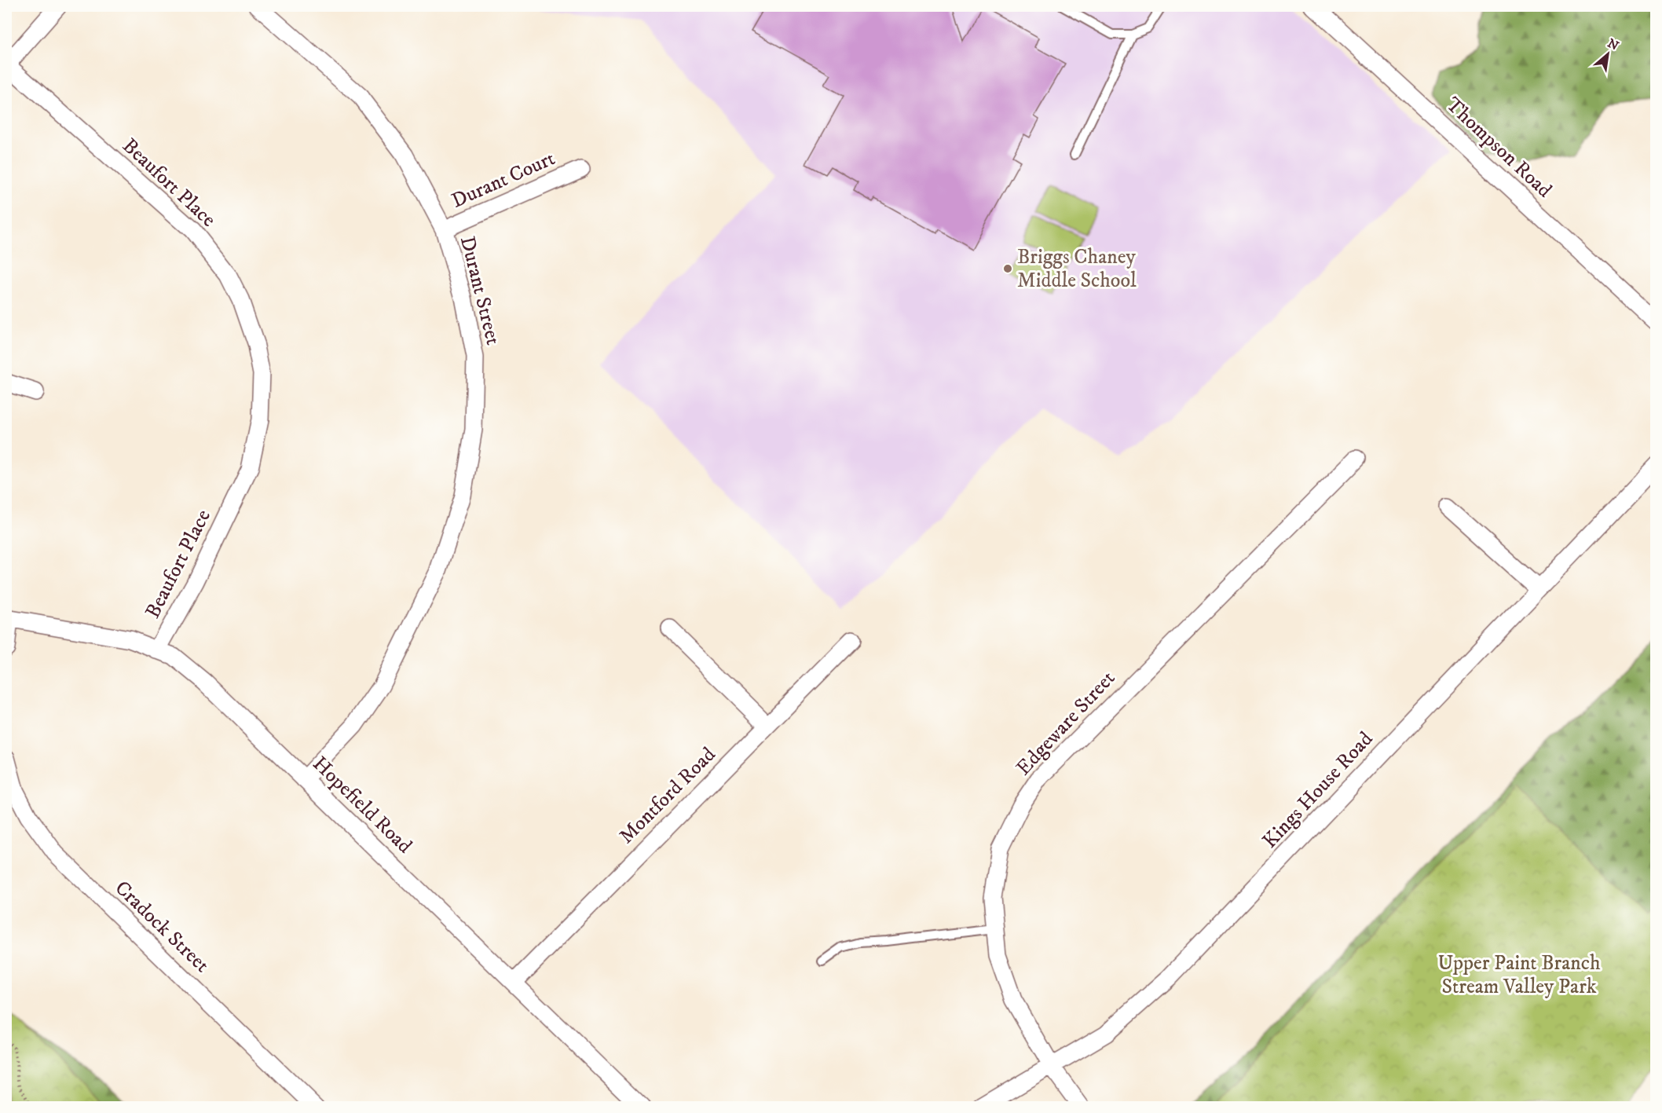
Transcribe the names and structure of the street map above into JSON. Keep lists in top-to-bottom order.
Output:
{
  "streets": {
    "street": [
      "Thompson Road",
      "Durant Court",
      "Beaufort Place",
      "Durant Street",
      "Edgeware Street",
      "Kings House Road",
      "Montford Road",
      "Hopefield Road",
      "Cradock Street"
    ]
  },
  "crossings": [
    ["Durant Court", "Durant Street"],
    ["Beaufort Place", "Hopefield Road"],
    ["Durant Street", "Hopefield Road"],
    ["Edgeware Street", "Kings House Road"],
    ["Montford Road", "Hopefield Road"]
  ],
  "parks": ["Upper Paint Branch Stream Valley Park"],
  "places": ["Briggs Chaney Middle School"],
  "north": "top right"
}
